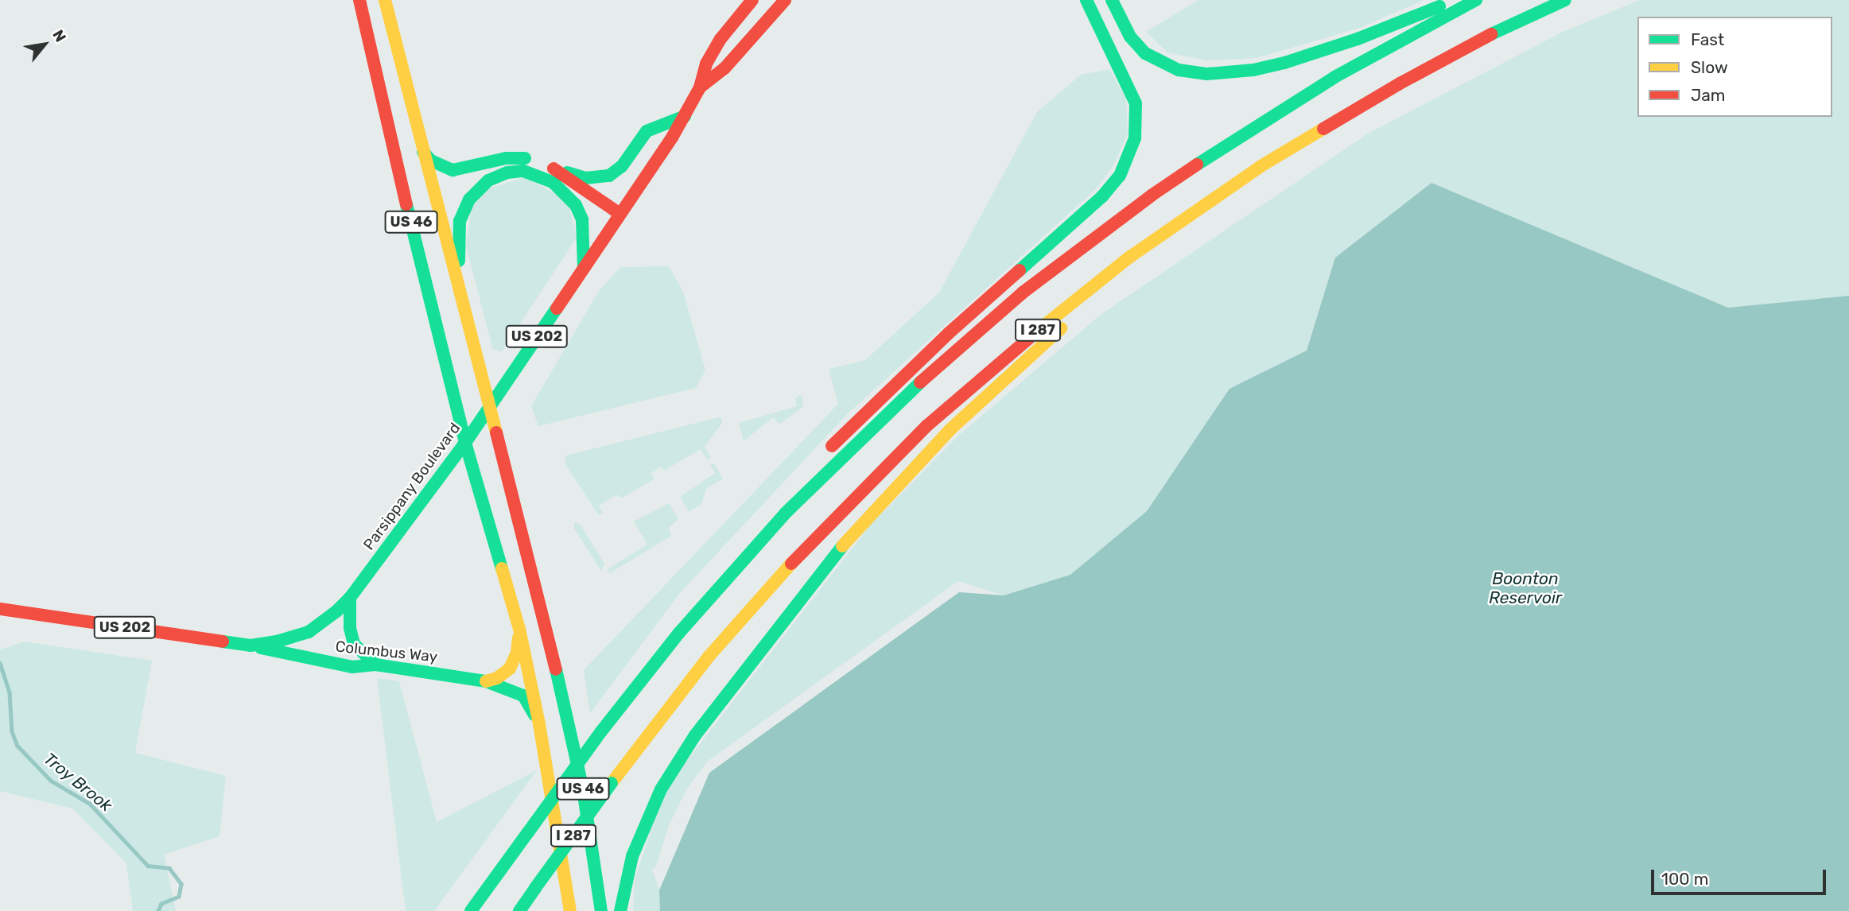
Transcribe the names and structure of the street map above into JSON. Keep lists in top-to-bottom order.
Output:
{
  "streets": {
    "main road": [
      "US 46",
      "I 287",
      "US 202",
      "Parsippany Boulevard",
      "Columbus Way"
    ]
  },
  "crossings": [
    ["US 46", "Parsippany Boulevard"],
    ["US 46", "Columbus Way"],
    ["Parsippany Boulevard", "Columbus Way"]
  ],
  "water": ["Boonton Reservoir", "Troy Brook"],
  "legend": ["Fast", "Slow", "Jam"],
  "scale_bar": "100 m",
  "north": "top right"
}
